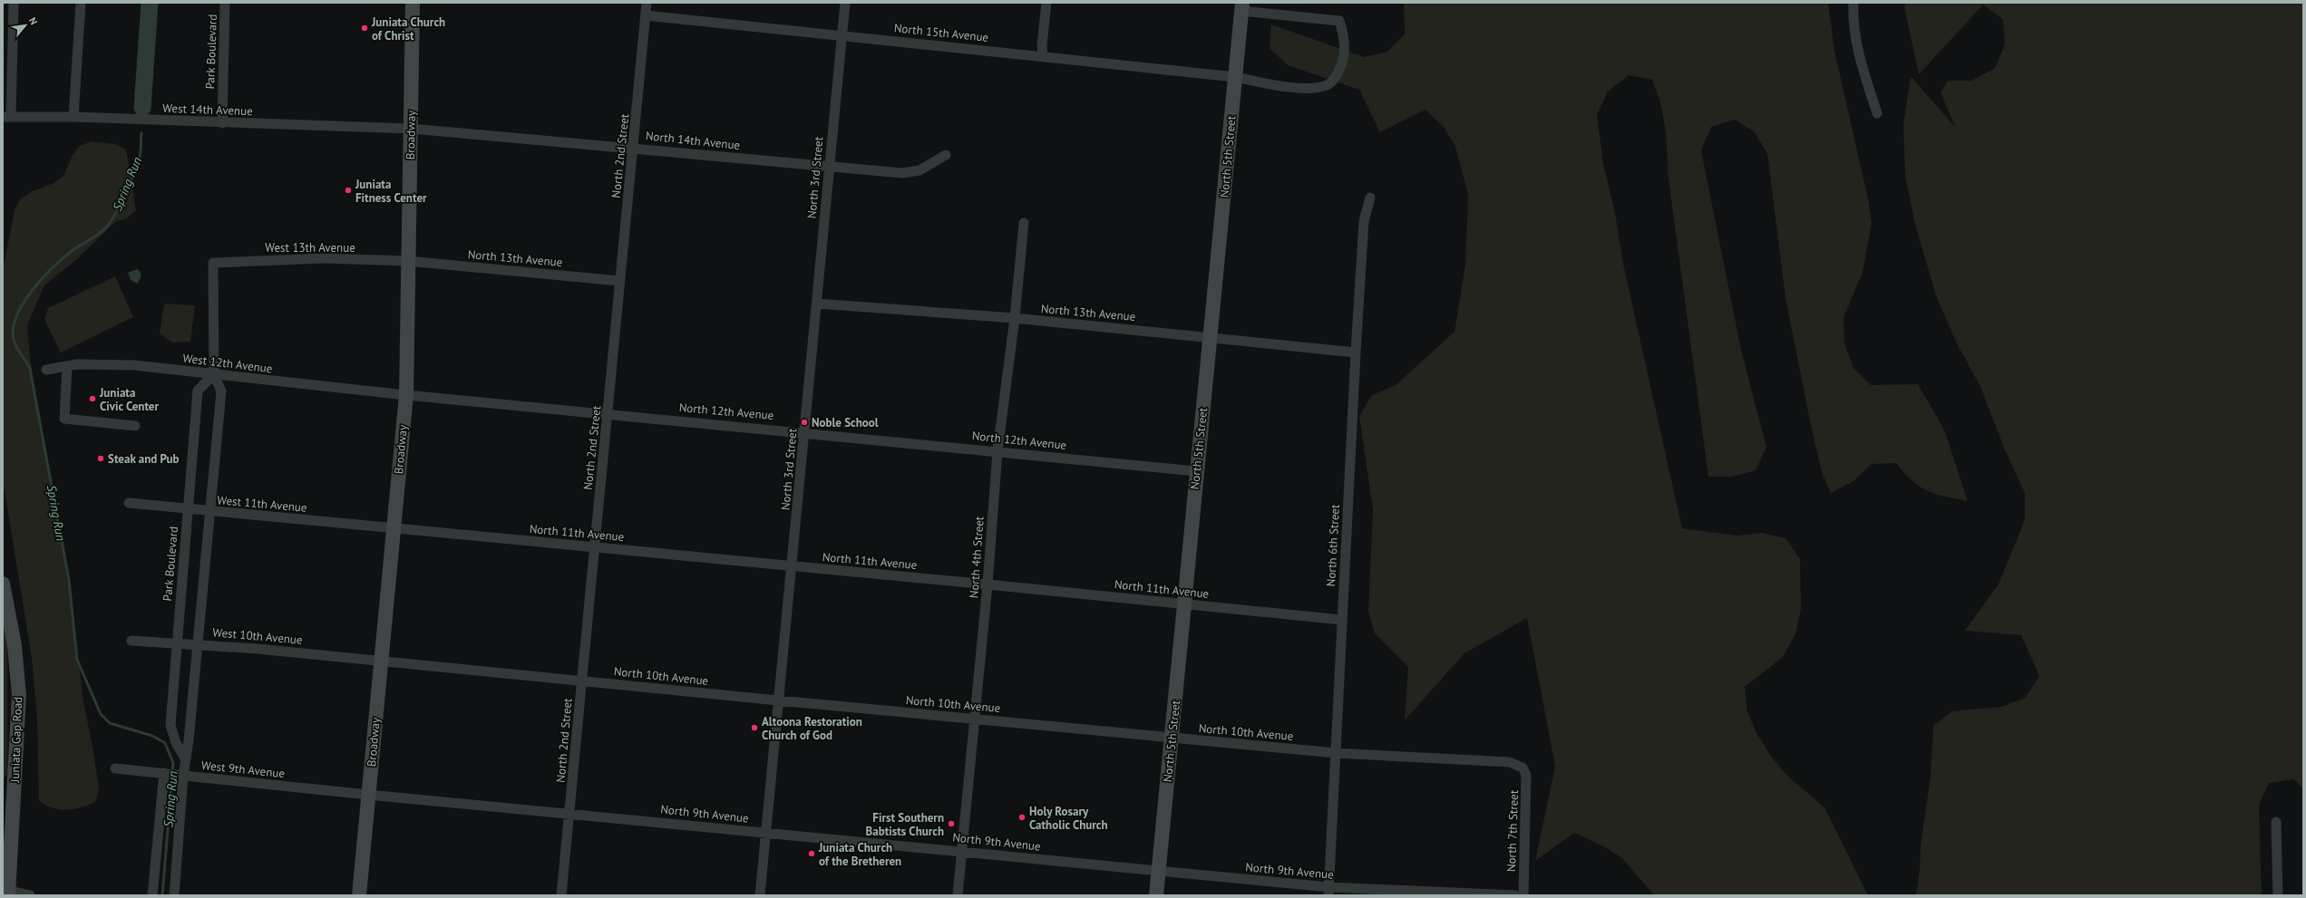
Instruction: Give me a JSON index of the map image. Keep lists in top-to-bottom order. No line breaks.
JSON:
{"streets":{"street":["North 15th Avenue","Park Boulevard","West 14th Avenue","Broadway","North 14th Avenue","North 2nd Street","North 5th Street","North 3rd Street","West 13th Avenue","North 13th Avenue","West 12th Avenue","North 12th Avenue","West 11th Avenue","North 11th Avenue","North 6th Street","North 4th Street","West 10th Avenue","North 10th Avenue","Juniata Gap Road","West 9th Avenue","North 9th Avenue","North 7th Street"]},"crossings":[["North 15th Avenue","North 2nd Street"],["North 15th Avenue","North 5th Street"],["North 15th Avenue","North 3rd Street"],["Park Boulevard","West 14th Avenue"],["Park Boulevard","West 13th Avenue"],["Park Boulevard","West 12th Avenue"],["Park Boulevard","West 11th Avenue"],["Park Boulevard","West 10th Avenue"],["West 14th Avenue","Broadway"],["West 14th Avenue","North 14th Avenue"],["Broadway","North 14th Avenue"],["Broadway","West 13th Avenue"],["Broadway","North 13th Avenue"],["Broadway","West 12th Avenue"],["Broadway","North 12th Avenue"],["Broadway","West 11th Avenue"],["Broadway","North 11th Avenue"],["Broadway","West 10th Avenue"],["Broadway","North 10th Avenue"],["Broadway","West 9th Avenue"],["Broadway","North 9th Avenue"],["North 14th Avenue","North 2nd Street"],["North 14th Avenue","North 3rd Street"],["North 2nd Street","North 13th Avenue"],["North 2nd Street","North 12th Avenue"],["North 2nd Street","North 11th Avenue"],["North 2nd Street","North 10th Avenue"],["North 2nd Street","North 9th Avenue"],["North 5th Street","North 13th Avenue"],["North 5th Street","North 12th Avenue"],["North 5th Street","North 11th Avenue"],["North 5th Street","North 10th Avenue"],["North 5th Street","North 9th Avenue"],["North 3rd Street","North 13th Avenue"],["North 3rd Street","North 12th Avenue"],["North 3rd Street","North 11th Avenue"],["North 3rd Street","North 10th Avenue"],["North 3rd Street","North 9th Avenue"],["West 13th Avenue","North 13th Avenue"],["West 13th Avenue","West 12th Avenue"],["North 13th Avenue","North 6th Street"],["North 13th Avenue","North 4th Street"],["West 12th Avenue","North 12th Avenue"],["North 12th Avenue","North 4th Street"],["West 11th Avenue","North 11th Avenue"],["North 11th Avenue","North 6th Street"],["North 11th Avenue","North 4th Street"],["North 6th Street","North 10th Avenue"],["North 6th Street","North 9th Avenue"],["North 4th Street","North 10th Avenue"],["North 4th Street","North 9th Avenue"],["West 10th Avenue","North 10th Avenue"],["North 10th Avenue","North 7th Street"],["West 9th Avenue","North 9th Avenue"]],"water":["Spring Run"],"places":["Juniata Church of Christ","Juniata Fitness Center","Juniata Civic Center","Noble School","Steak and Pub","Altoona Restoration Church of God","Holy Rosary Catholic Church","First Southern Babtists Church","Juniata Church of the Bretheren"],"north":"top right"}
